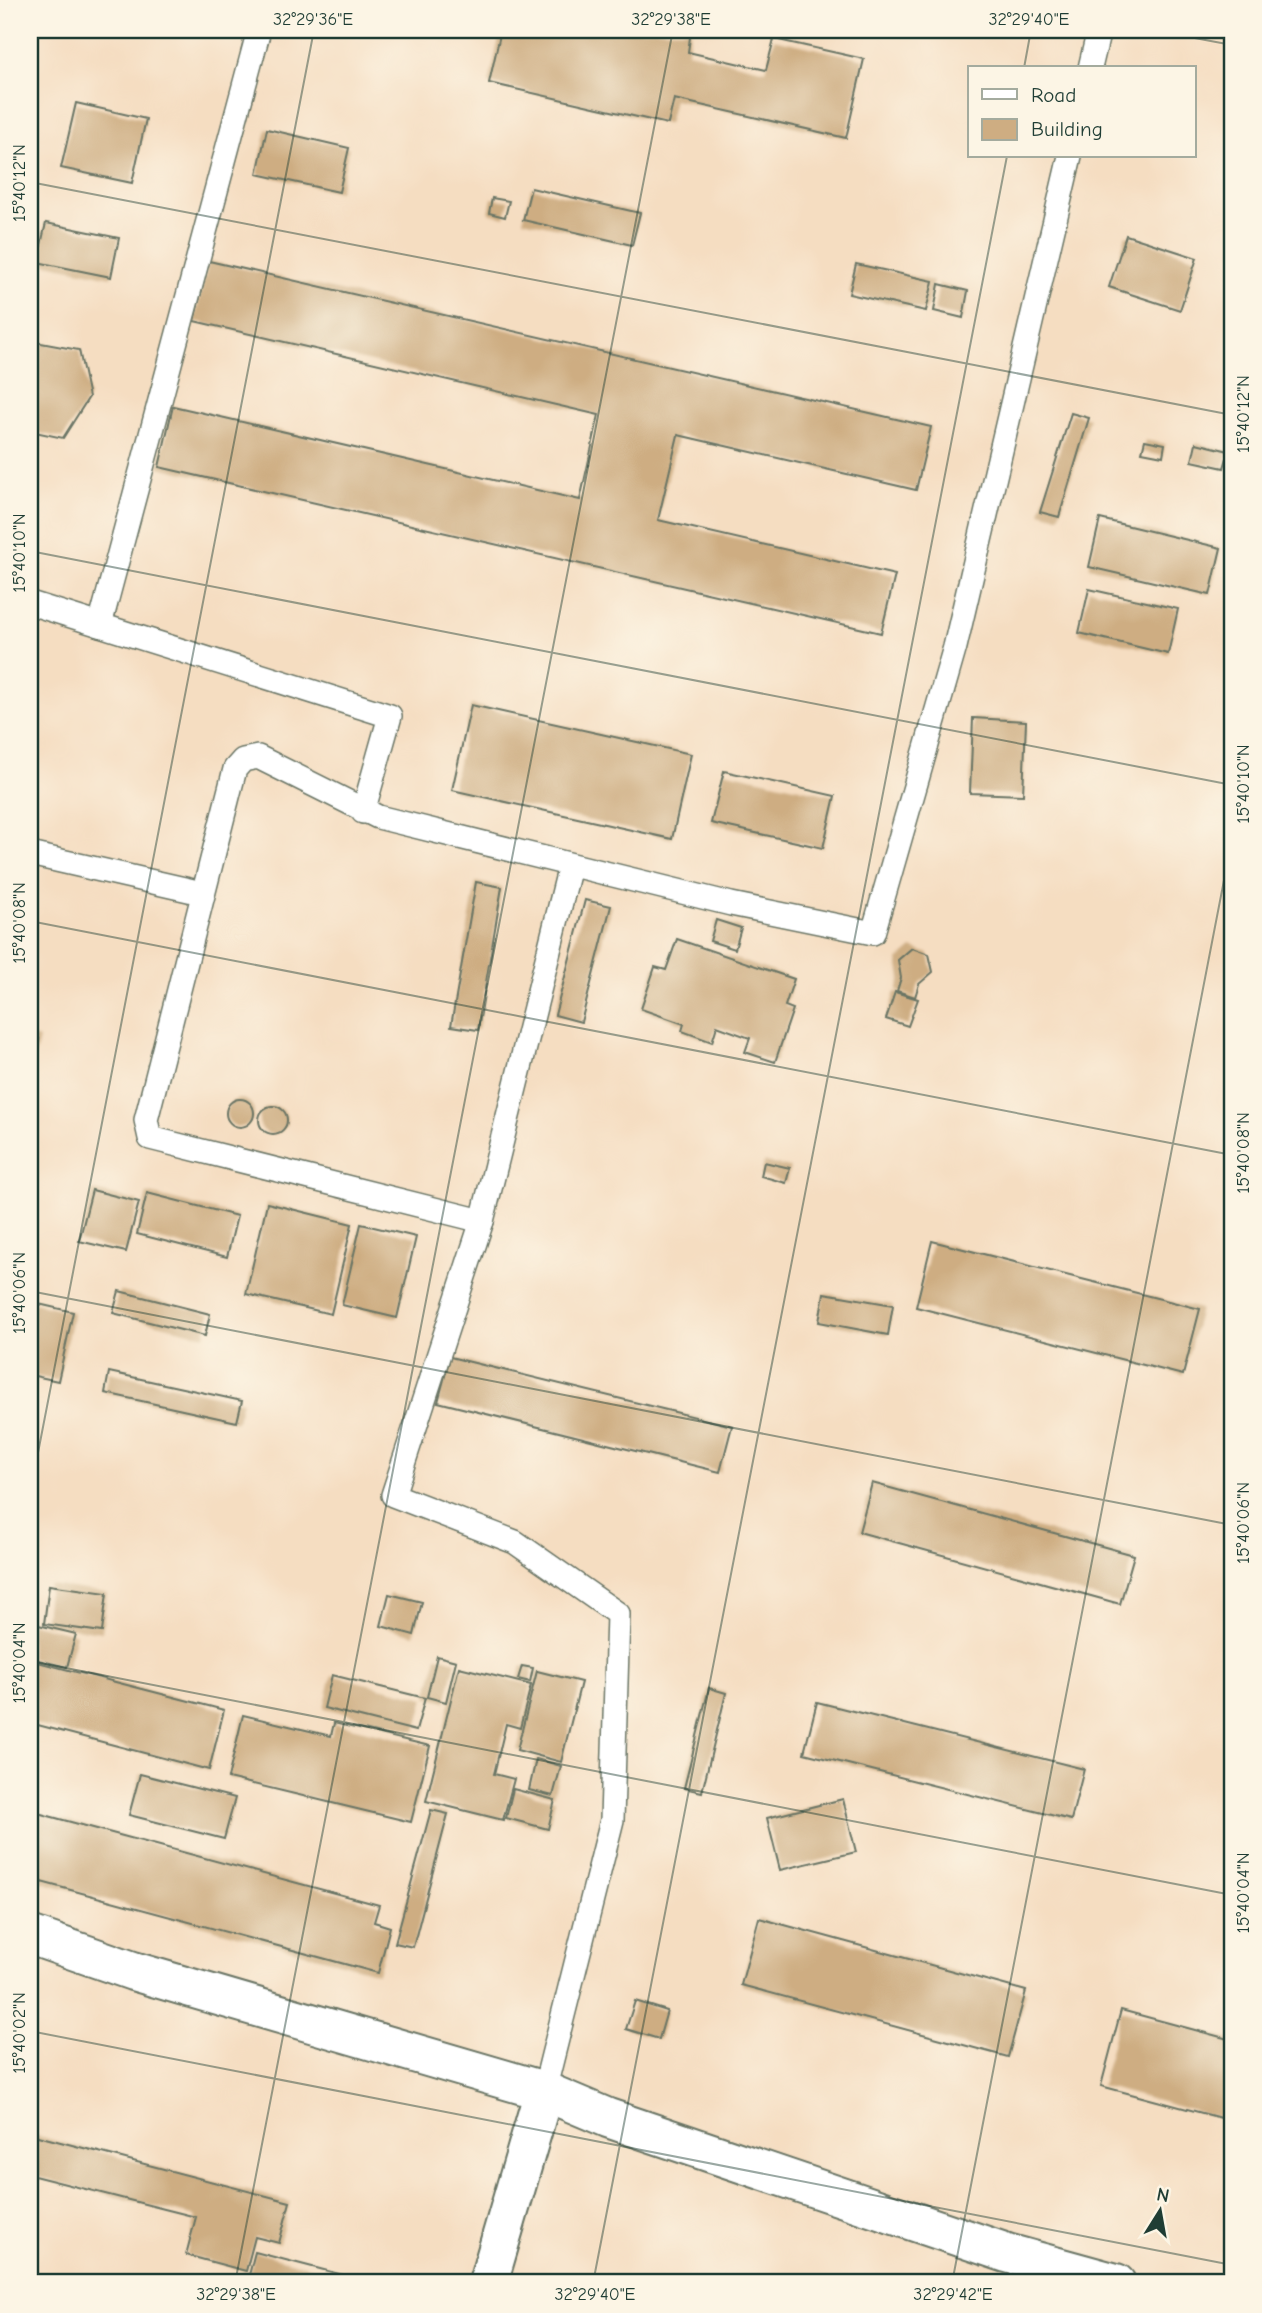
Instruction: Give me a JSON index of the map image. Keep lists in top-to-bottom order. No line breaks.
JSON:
{"legend":["Road","Building"],"north":"top","coordinates":["32°29'36\"E","32°29'38\"E","32°29'40\"E","15°40'12\"N","15°40'10\"N","15°40'08\"N","15°40'06\"N","15°40'04\"N","15°40'02\"N","32°29'42\"E"]}
